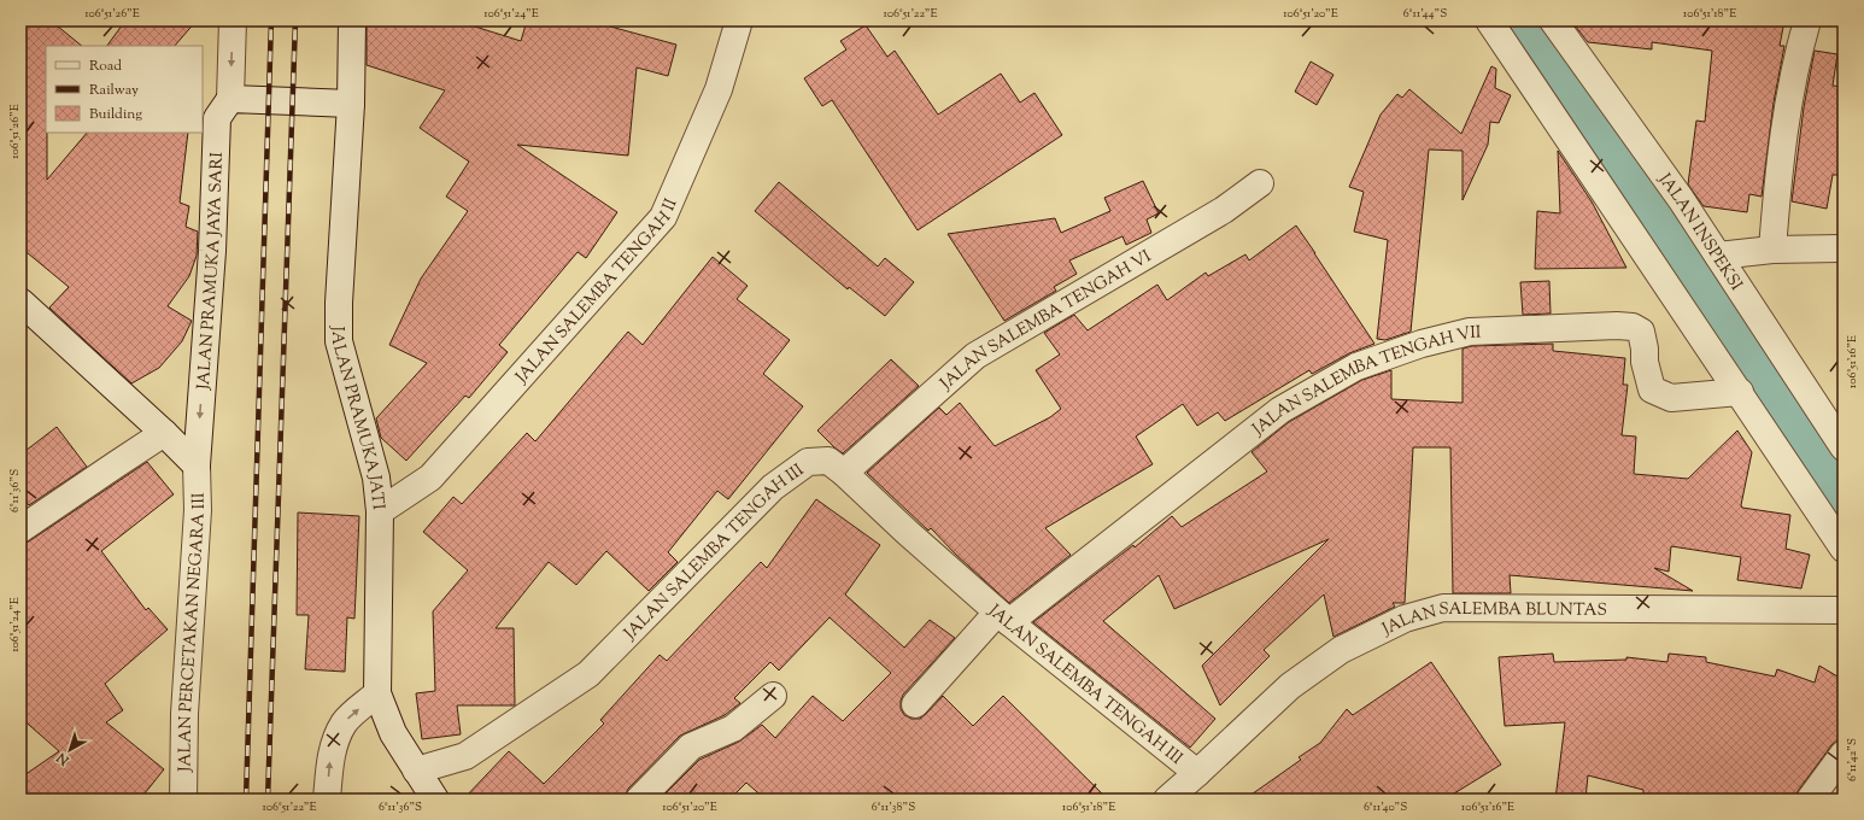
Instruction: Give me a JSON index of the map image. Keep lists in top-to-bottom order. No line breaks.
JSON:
{"streets":{"street":["JALAN INSPEKSI","JALAN PRAMUKA JAYA SARI","JALAN SALEMBA TENGAH II","JALAN SALEMBA TENGAH VI","JALAN SALEMBA TENGAH VII","JALAN PRAMUKA JATI","JALAN SALEMBA TENGAH III","JALAN SALEMBA BLUNTAS","JALAN PERCETAKAN NEGARA III"]},"crossings":[["JALAN PRAMUKA JAYA SARI","JALAN PERCETAKAN NEGARA III"],["JALAN SALEMBA TENGAH II","JALAN PRAMUKA JATI"],["JALAN SALEMBA TENGAH VI","JALAN SALEMBA TENGAH III"],["JALAN SALEMBA TENGAH VII","JALAN SALEMBA TENGAH III"],["JALAN PRAMUKA JATI","JALAN SALEMBA TENGAH III"],["JALAN SALEMBA TENGAH III","JALAN SALEMBA BLUNTAS"]],"one_way":["JALAN PRAMUKA JAYA SARI"],"legend":["Road","Railway","Building"],"north":"bottom left","coordinates":["106°51'26\"E","106°51'24\"E","106°51'22\"E","106°51'20\"E","6°11'44\"S","106°51'18\"E","106°51'16\"E","6°11'36\"S","6°11'42\"S","6°11'38\"S","6°11'40\"S"]}
